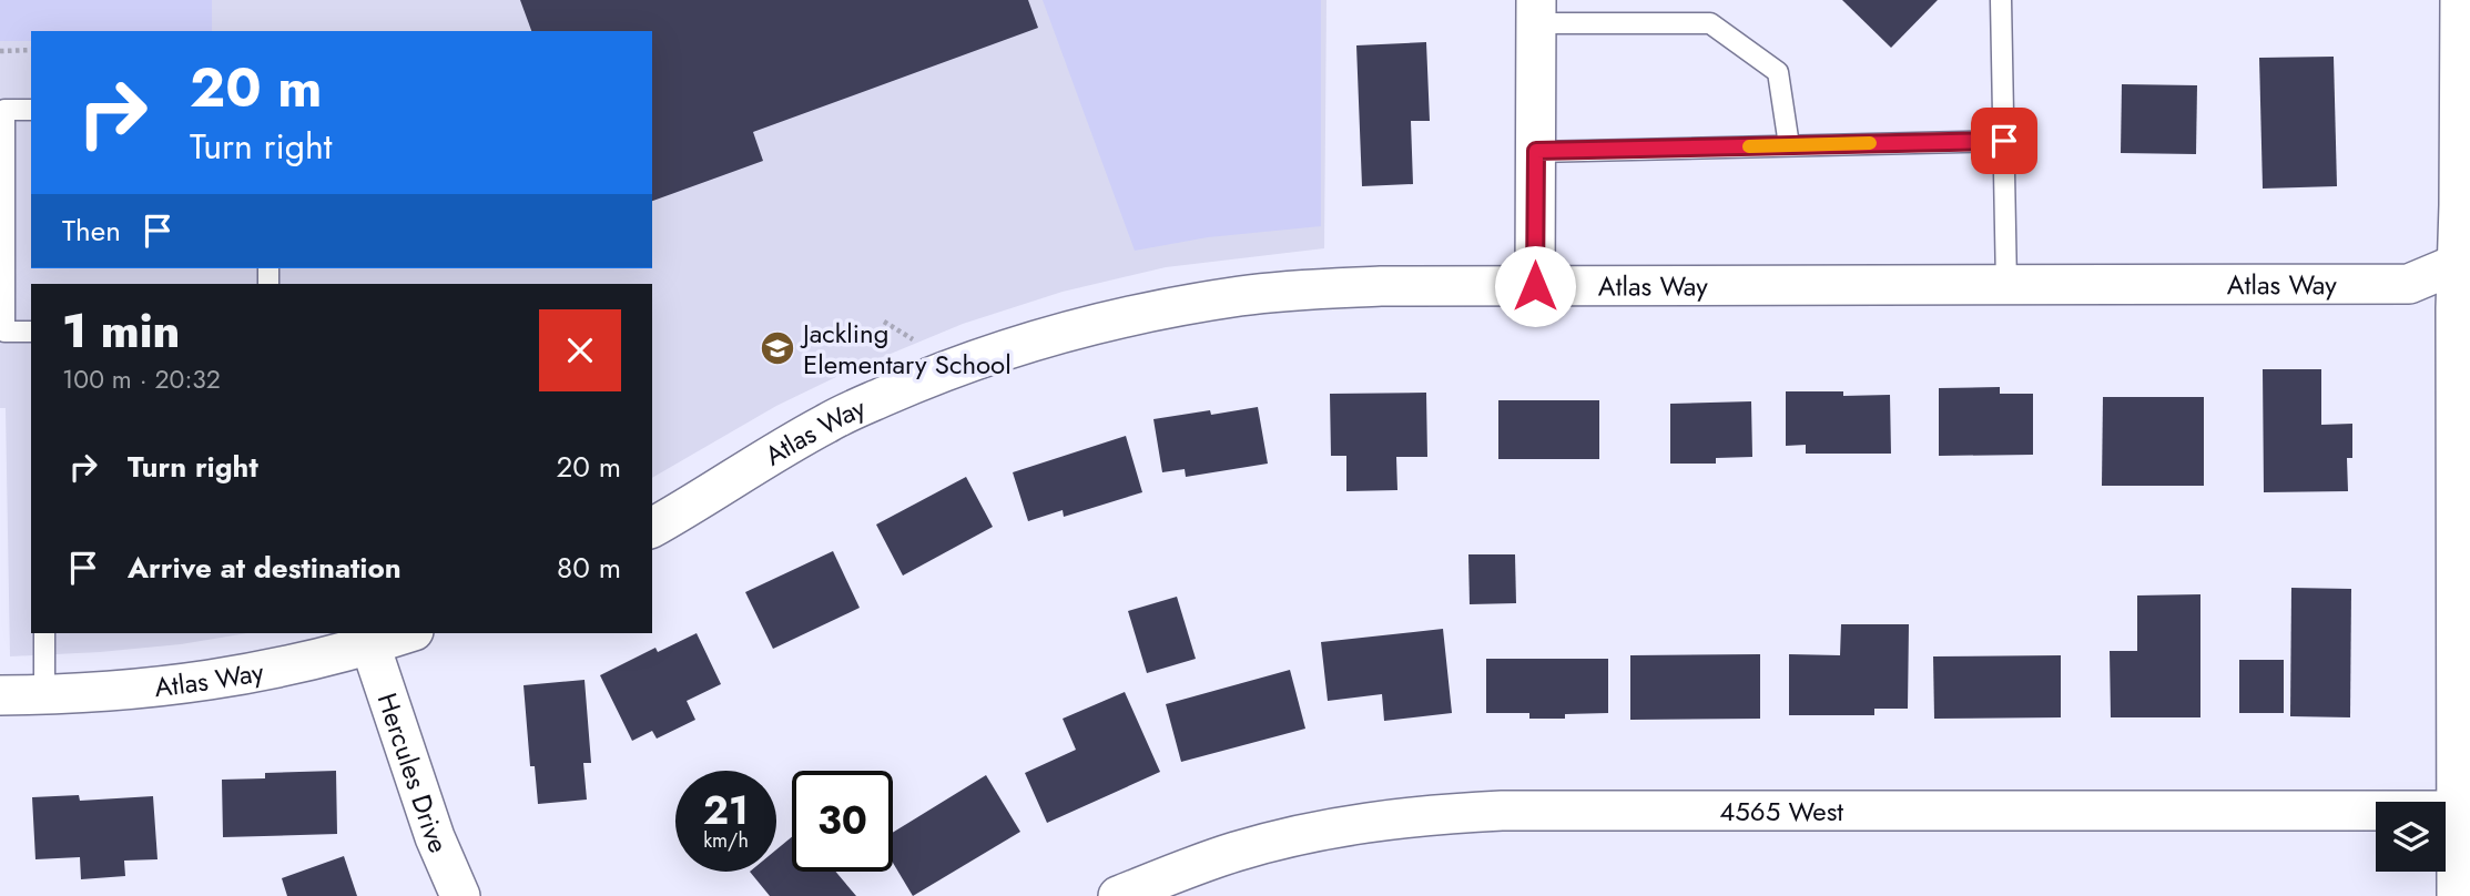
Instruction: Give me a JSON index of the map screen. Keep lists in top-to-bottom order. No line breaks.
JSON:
{"streets":{"street":["Atlas Way","Hercules Drive","4565 West"]},"crossings":[["Atlas Way","Hercules Drive"]],"places":{"school or university":["Jackling Elementary School"]},"page":{"turn":["20 m","Turn right"],"then":"Then","heading":["1 min","100 m · 20:32"],"list":[{"name":"Turn right","value":"20 m"},{"name":"Arrive at destination","value":"80 m"}],"speed":"21 km/h","limit":"30"}}
